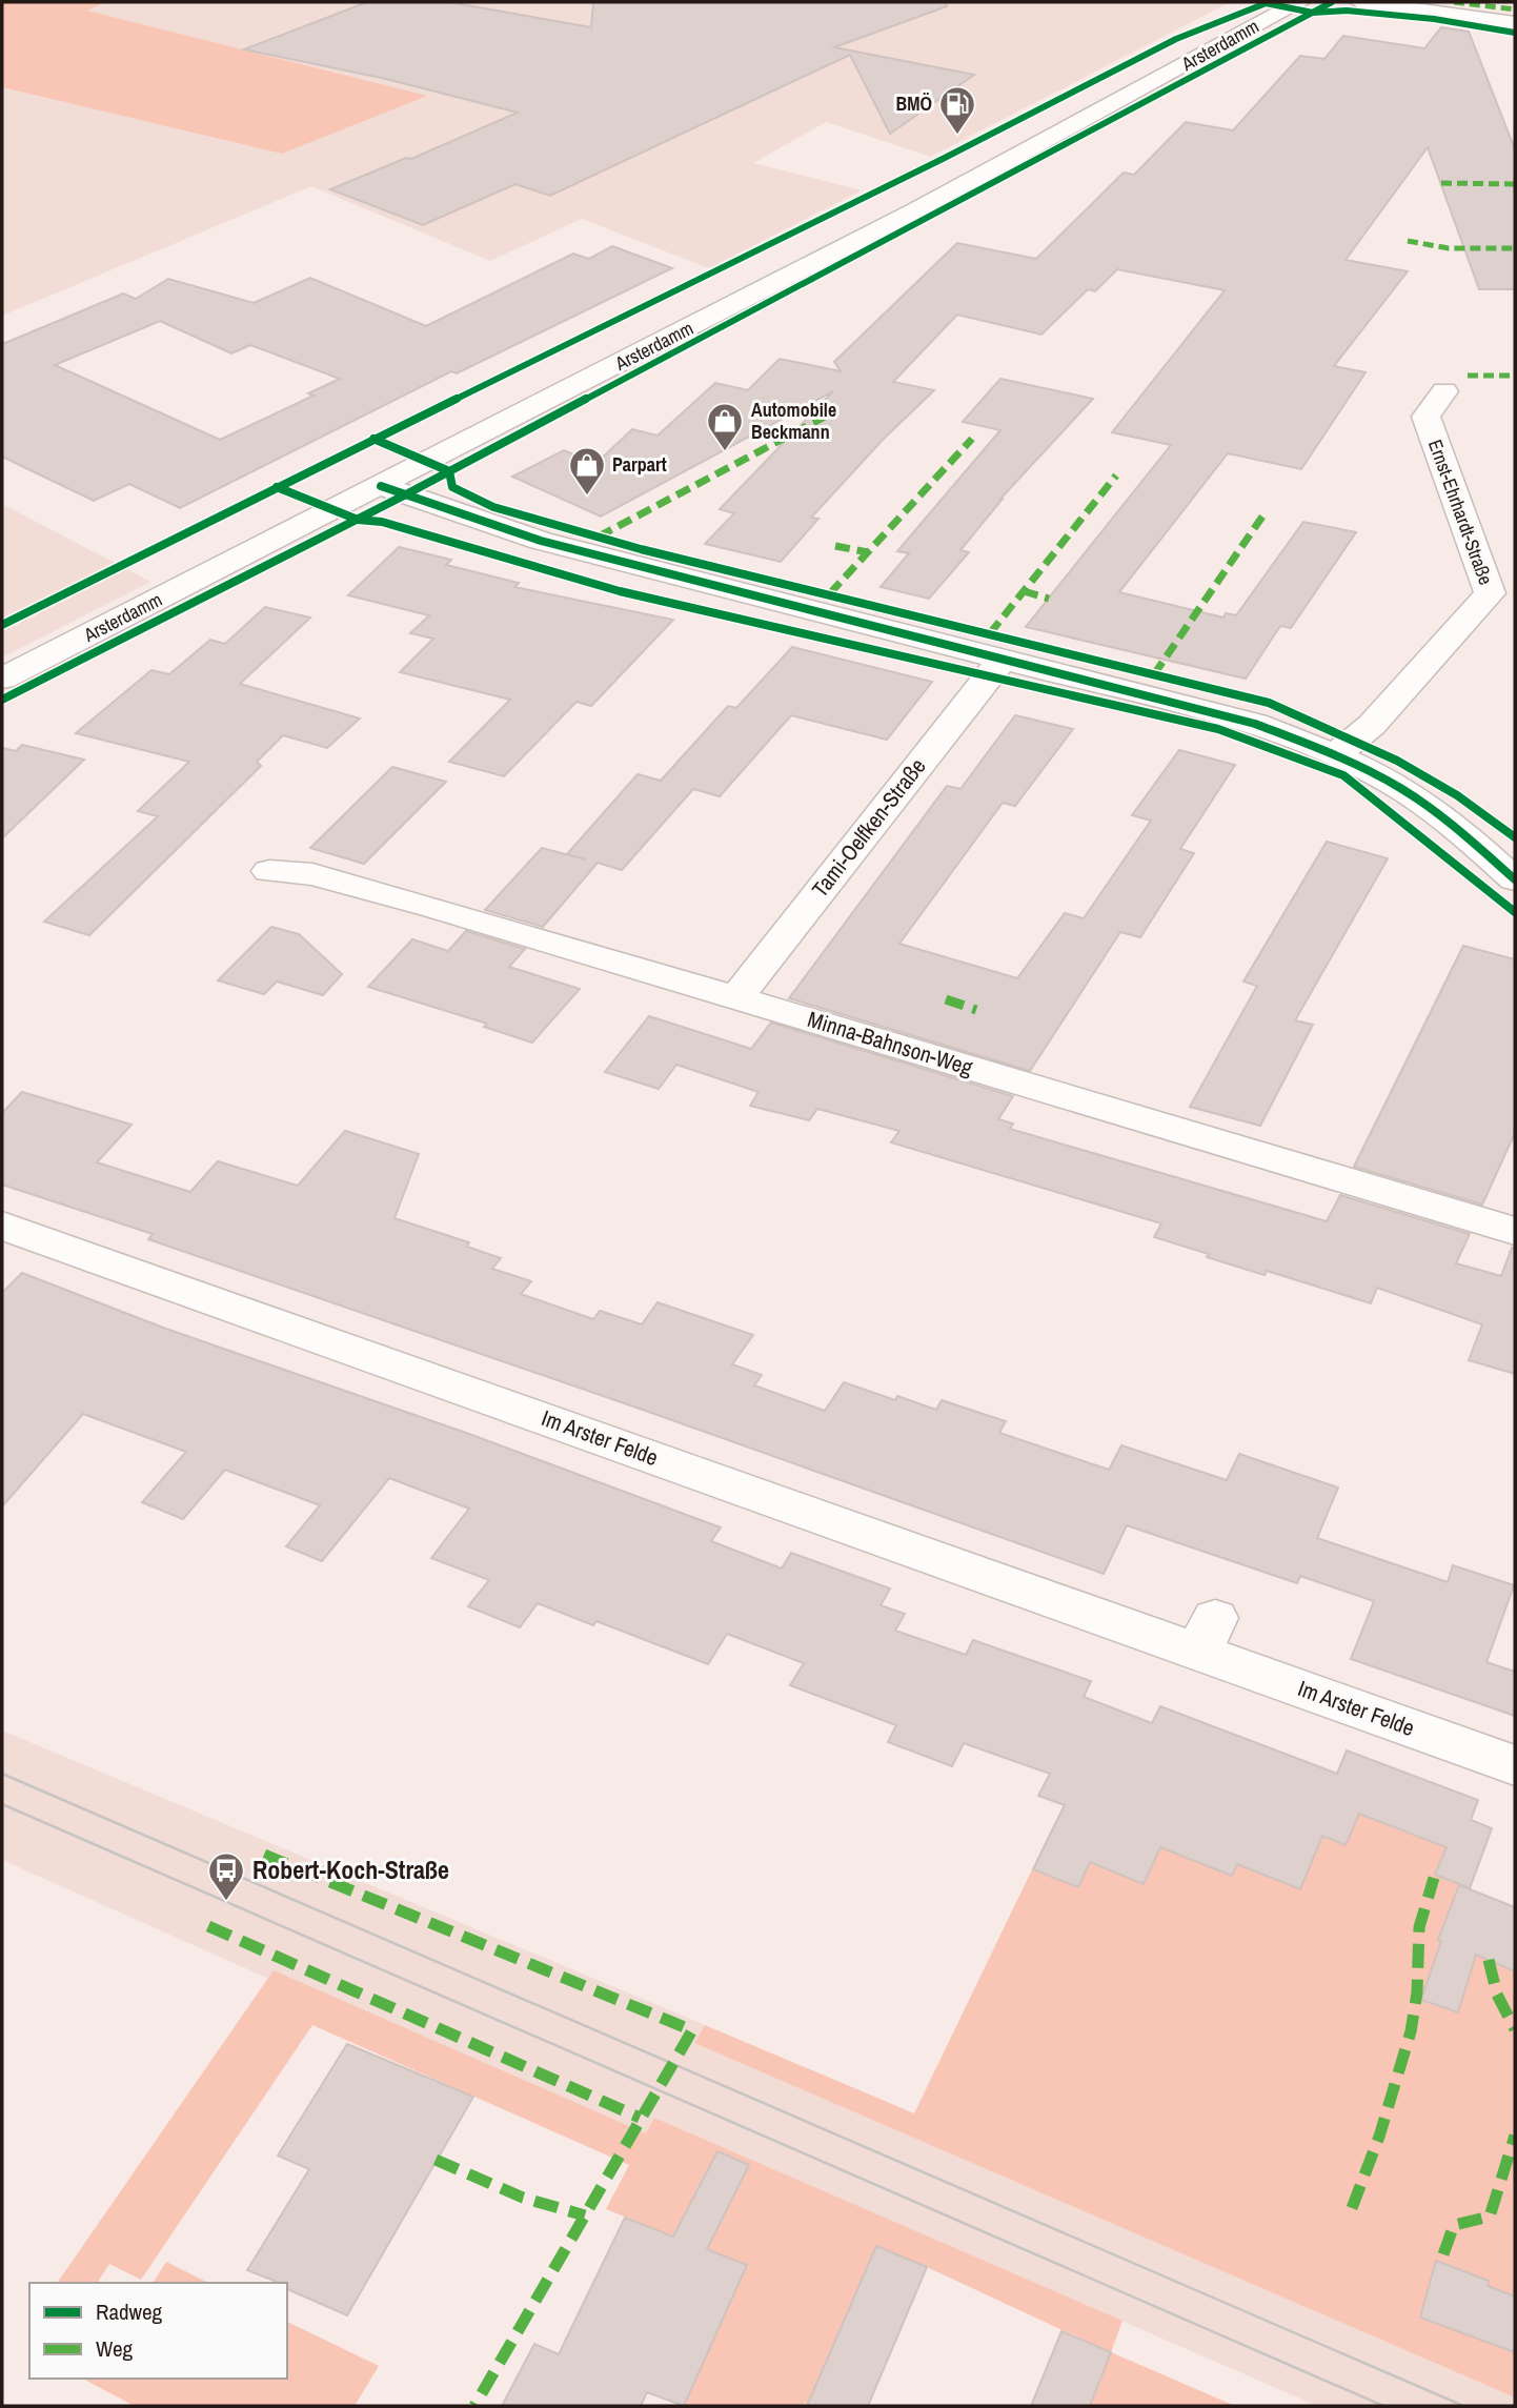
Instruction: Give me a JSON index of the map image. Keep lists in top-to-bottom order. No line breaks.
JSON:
{"streets":{"street":["Arsterdamm","Ernst-Ehrhardt-Straße","Tami-Oelfken-Straße","Minna-Bahnson-Weg","Im Arster Felde"]},"crossings":[["Tami-Oelfken-Straße","Minna-Bahnson-Weg"]],"places":{"fuel station":["BMÖ"],"shop":["Automobile Beckmann","Parpart"],"bus stop":["Robert-Koch-Straße"]},"legend":["Radweg","Weg"]}
